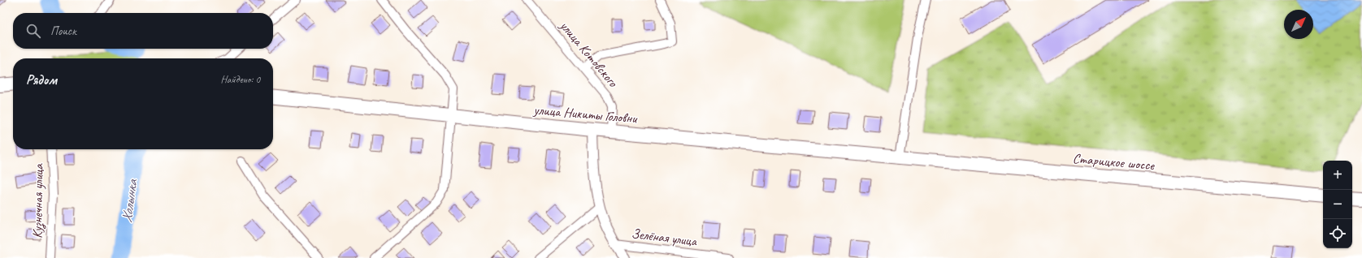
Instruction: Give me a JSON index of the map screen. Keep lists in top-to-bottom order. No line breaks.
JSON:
{"streets":{"main road":["улица Никиты Головни","Старицкое шоссе"],"street":["улица Котовского","Кузнечная улица","Зелёная улица"]},"crossings":[["улица Котовского","улица Никиты Головни"],["улица Никиты Головни","Старицкое шоссе"]],"water":["Холынка"],"north":"top right","page":{"search":"Поиск","heading":["Рядом","Найдено: 0"],"map_buttons":["+","−"]}}
